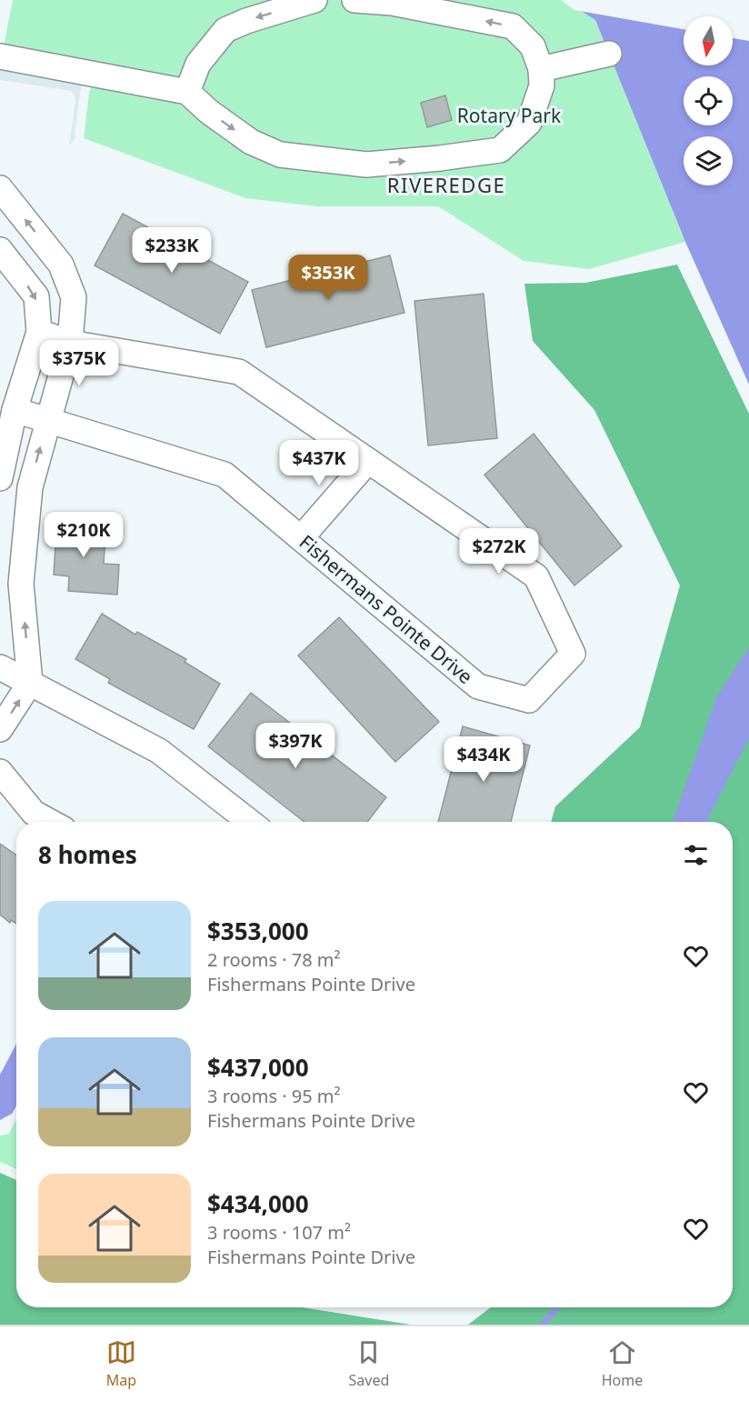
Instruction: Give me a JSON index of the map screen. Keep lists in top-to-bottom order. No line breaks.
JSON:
{"streets":{"street":["Fishermans Pointe Drive"]},"districts":["RIVEREDGE"],"parks":["Rotary Park"],"north":"bottom","page":{"price":["$233K","$353K","$375K","$437K","$210K","$272K","$397K","$434K"],"heading":"8 homes","list":[{"name":"$353,000","note":"2 rooms · 78 m² · Fishermans Pointe Drive"},{"name":"$437,000","note":"3 rooms · 95 m² · Fishermans Pointe Drive"},{"name":"$434,000","note":"3 rooms · 107 m² · Fishermans Pointe Drive"}],"tabs":["Map","Saved","Home"]}}
